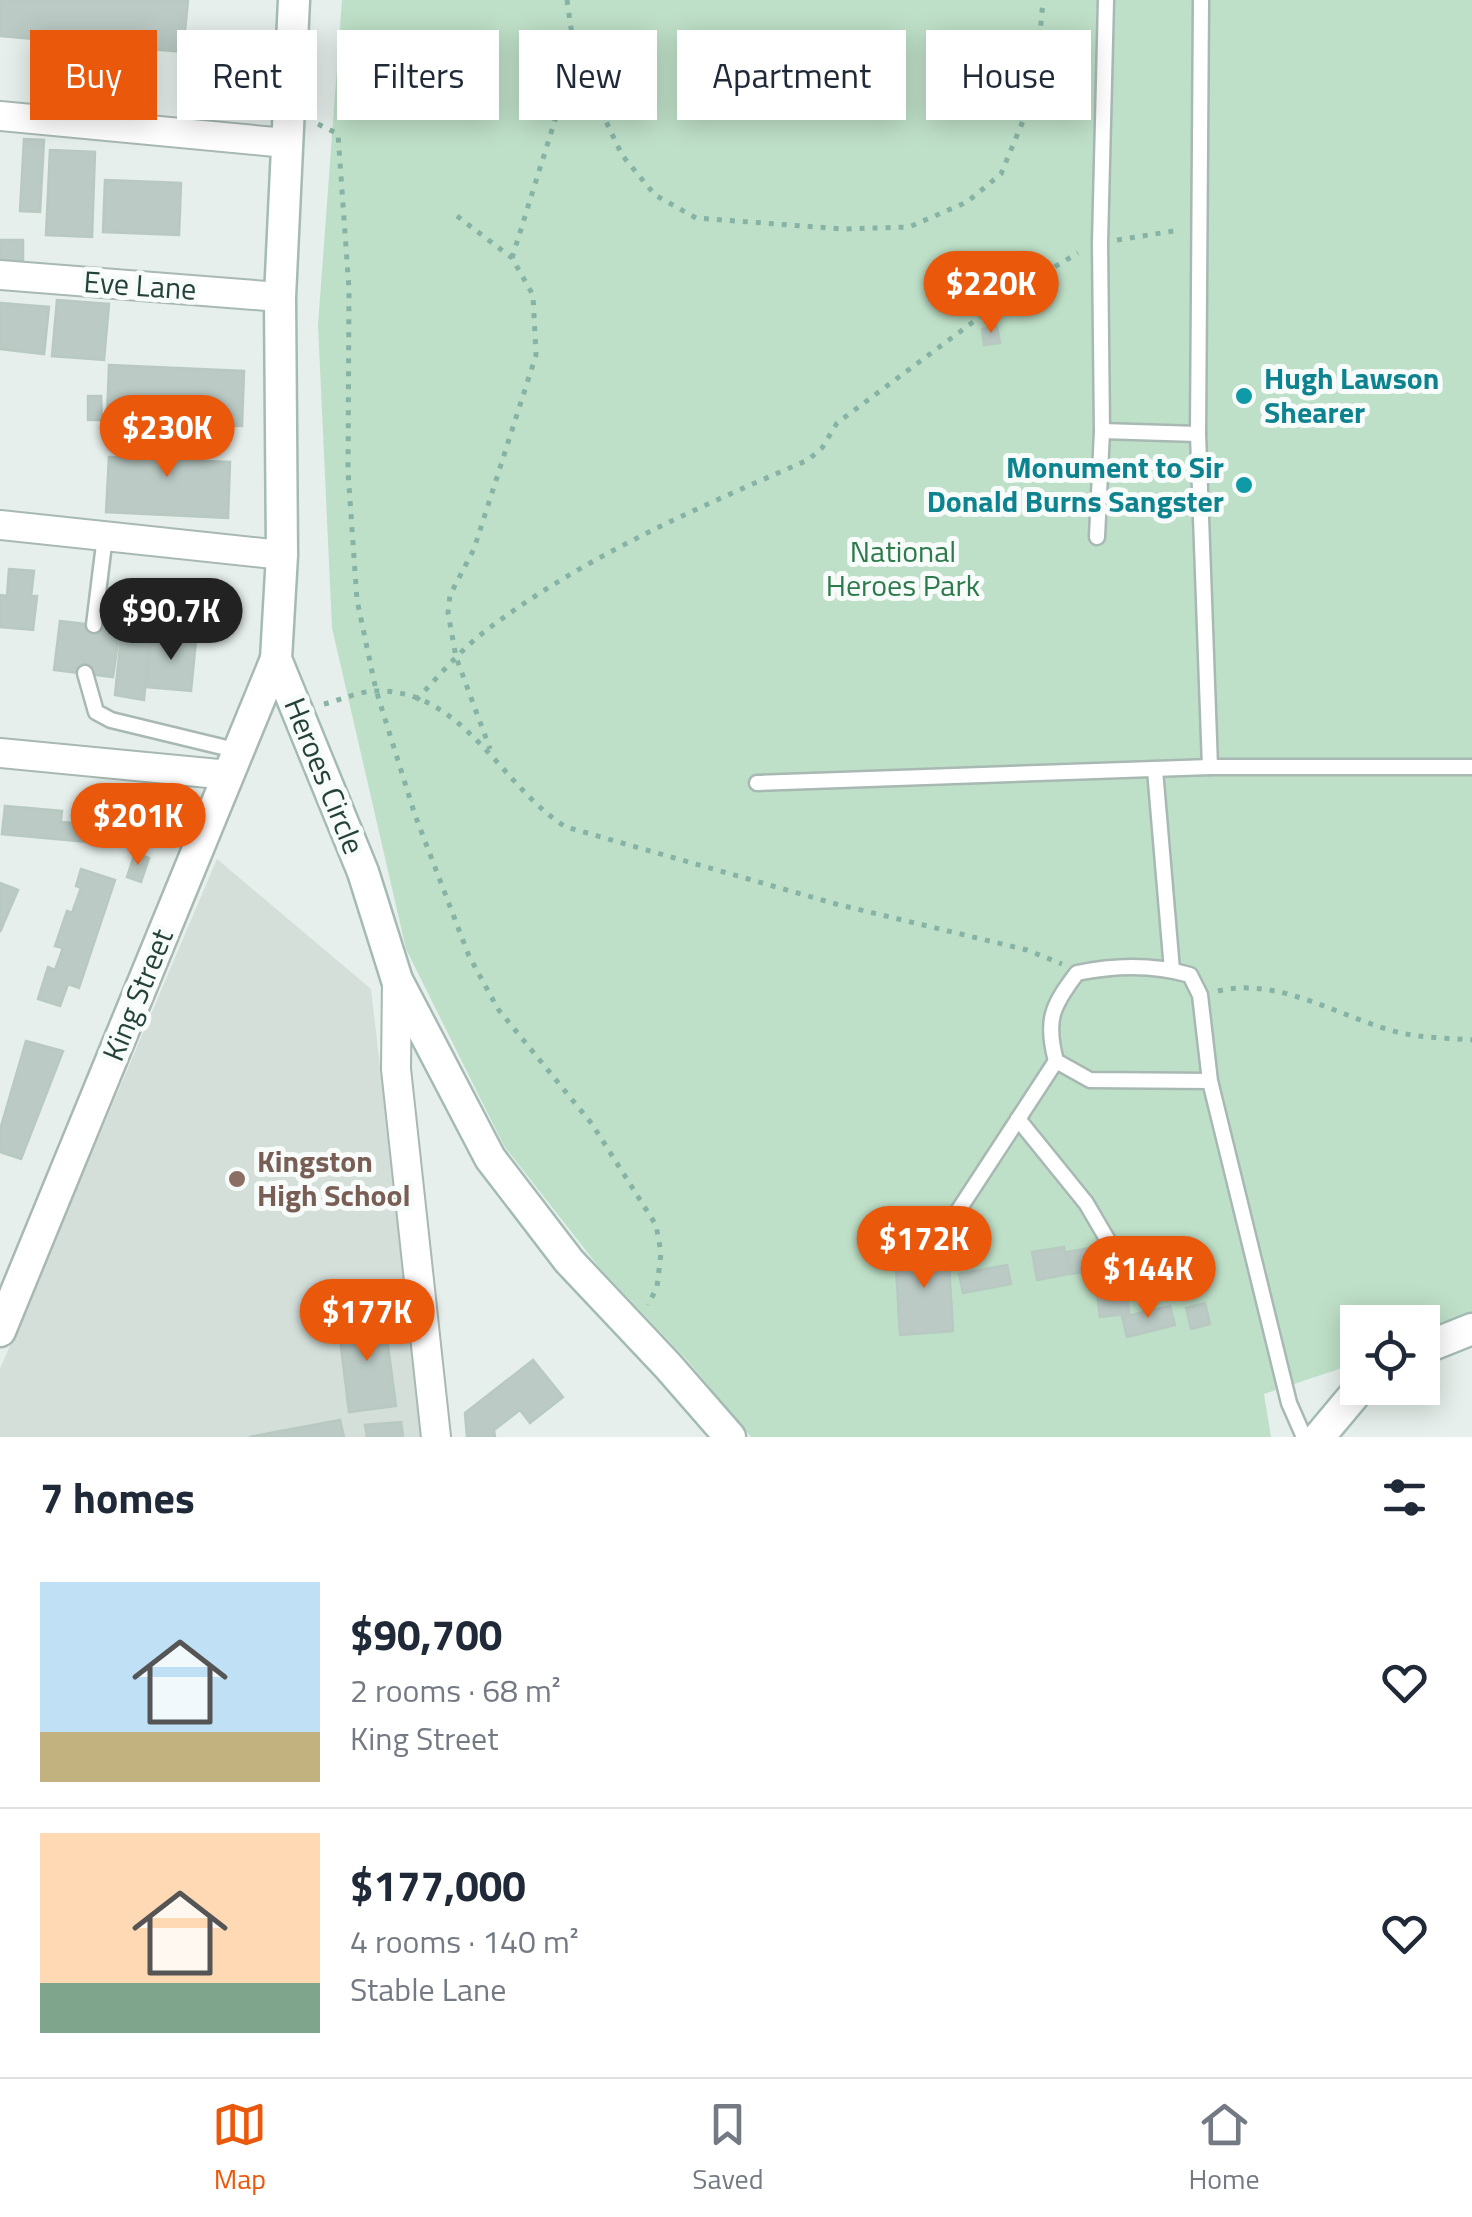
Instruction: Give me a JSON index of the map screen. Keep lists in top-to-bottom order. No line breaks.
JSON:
{"streets":{"main road":["Heroes Circle","King Street"],"street":["Eve Lane"]},"crossings":[["Eve Lane","Heroes Circle"],["Heroes Circle","King Street"]],"parks":["National Heroes Park"],"places":["Hugh Lawson Shearer","Monument to Sir Donald Burns Sangster","Kingston High School"],"page":{"chip":["Buy","Rent","Filters","New","Apartment","House"],"price":["$220K","$230K","$90.7K","$201K","$172K","$144K","$177K"],"heading":"7 homes","list":[{"name":"$90,700","note":"2 rooms · 68 m² · King Street"},{"name":"$177,000","note":"4 rooms · 140 m² · Stable Lane"}],"tabs":["Map","Saved","Home"]}}
